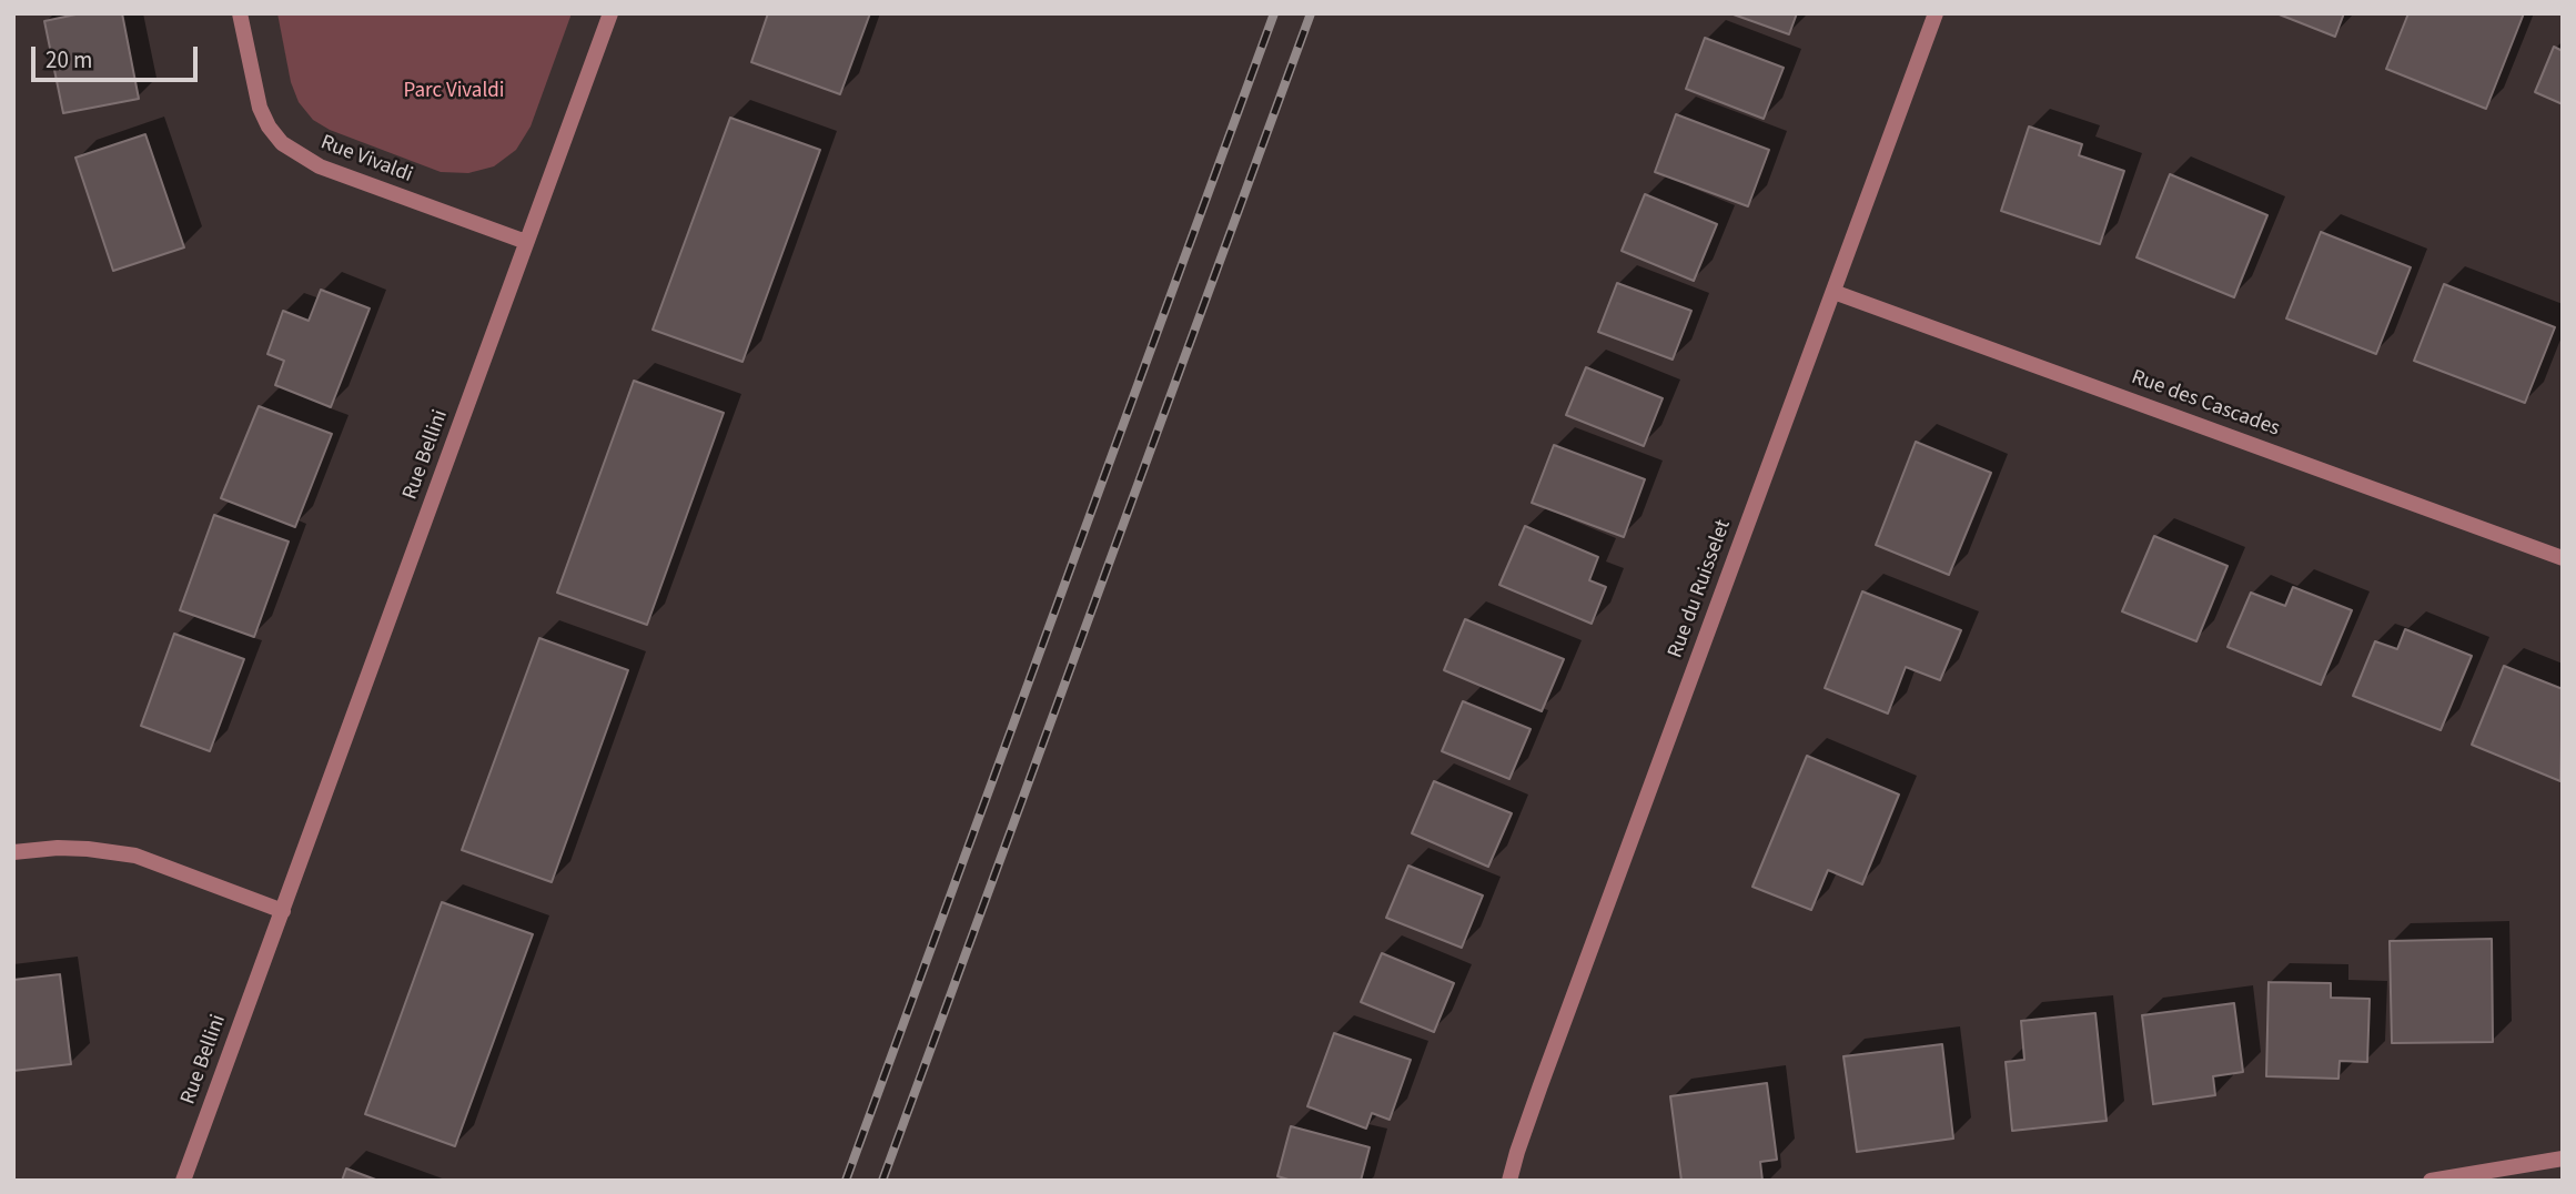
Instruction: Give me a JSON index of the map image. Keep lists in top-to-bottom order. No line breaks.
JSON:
{"streets":{"street":["Rue Vivaldi","Rue des Cascades","Rue Bellini","Rue du Ruisselet"]},"crossings":[["Rue Vivaldi","Rue Bellini"],["Rue des Cascades","Rue du Ruisselet"]],"parks":["Parc Vivaldi"],"scale_bar":"20 m"}
